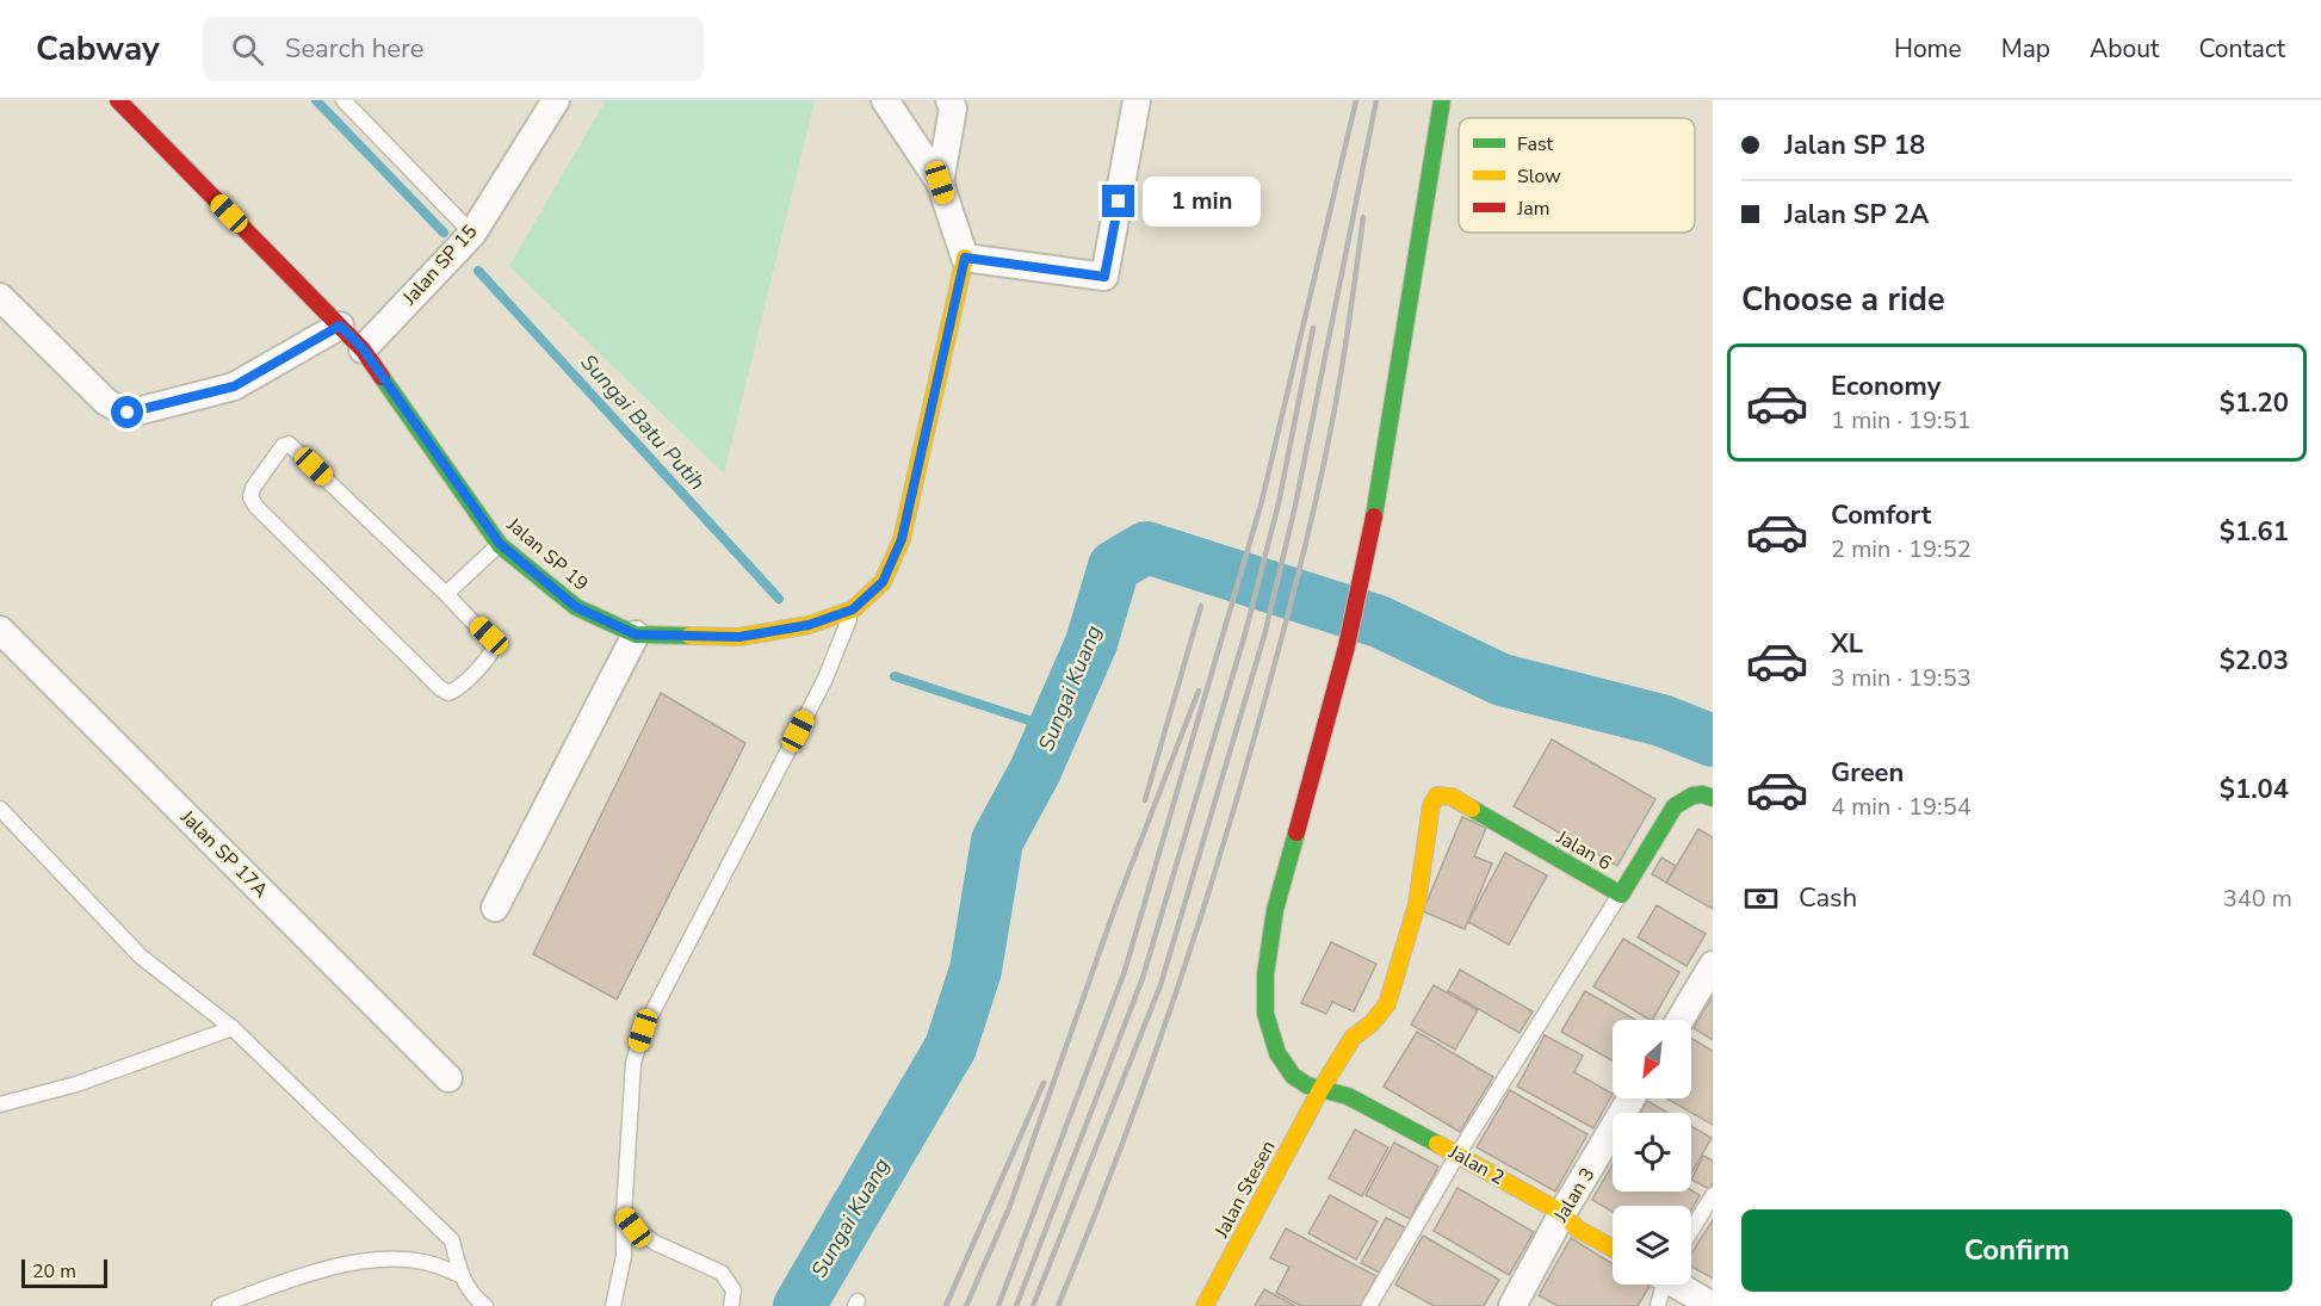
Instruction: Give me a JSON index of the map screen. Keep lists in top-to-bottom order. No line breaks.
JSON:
{"streets":{"street":["Jalan SP 15","Jalan SP 19","Jalan 6","Jalan SP 17A","Jalan 2","Jalan Stesen","Jalan 3"]},"crossings":[["Jalan SP 15","Jalan SP 19"],["Jalan 6","Jalan Stesen"],["Jalan 2","Jalan Stesen"],["Jalan 2","Jalan 3"]],"water":["Sungai Batu Putih","Sungai Kuang"],"legend":["Fast","Slow","Jam"],"scale_bar":"20 m","north":"bottom left","page":{"header":"Cabway","search":"Search here","nav":["Home","Map","About","Contact"],"banner":["Jalan SP 18","Jalan SP 2A"],"bubble":"1 min","heading":"Choose a ride","list":[{"name":"Economy","note":"1 min · 19:51","value":"$1.20"},{"name":"Comfort","note":"2 min · 19:52","value":"$1.61"},{"name":"XL","note":"3 min · 19:53","value":"$2.03"},{"name":"Green","note":"4 min · 19:54","value":"$1.04"}],"pay":["Cash","340 m"],"buttons":"Confirm","scale":"20 m"}}
